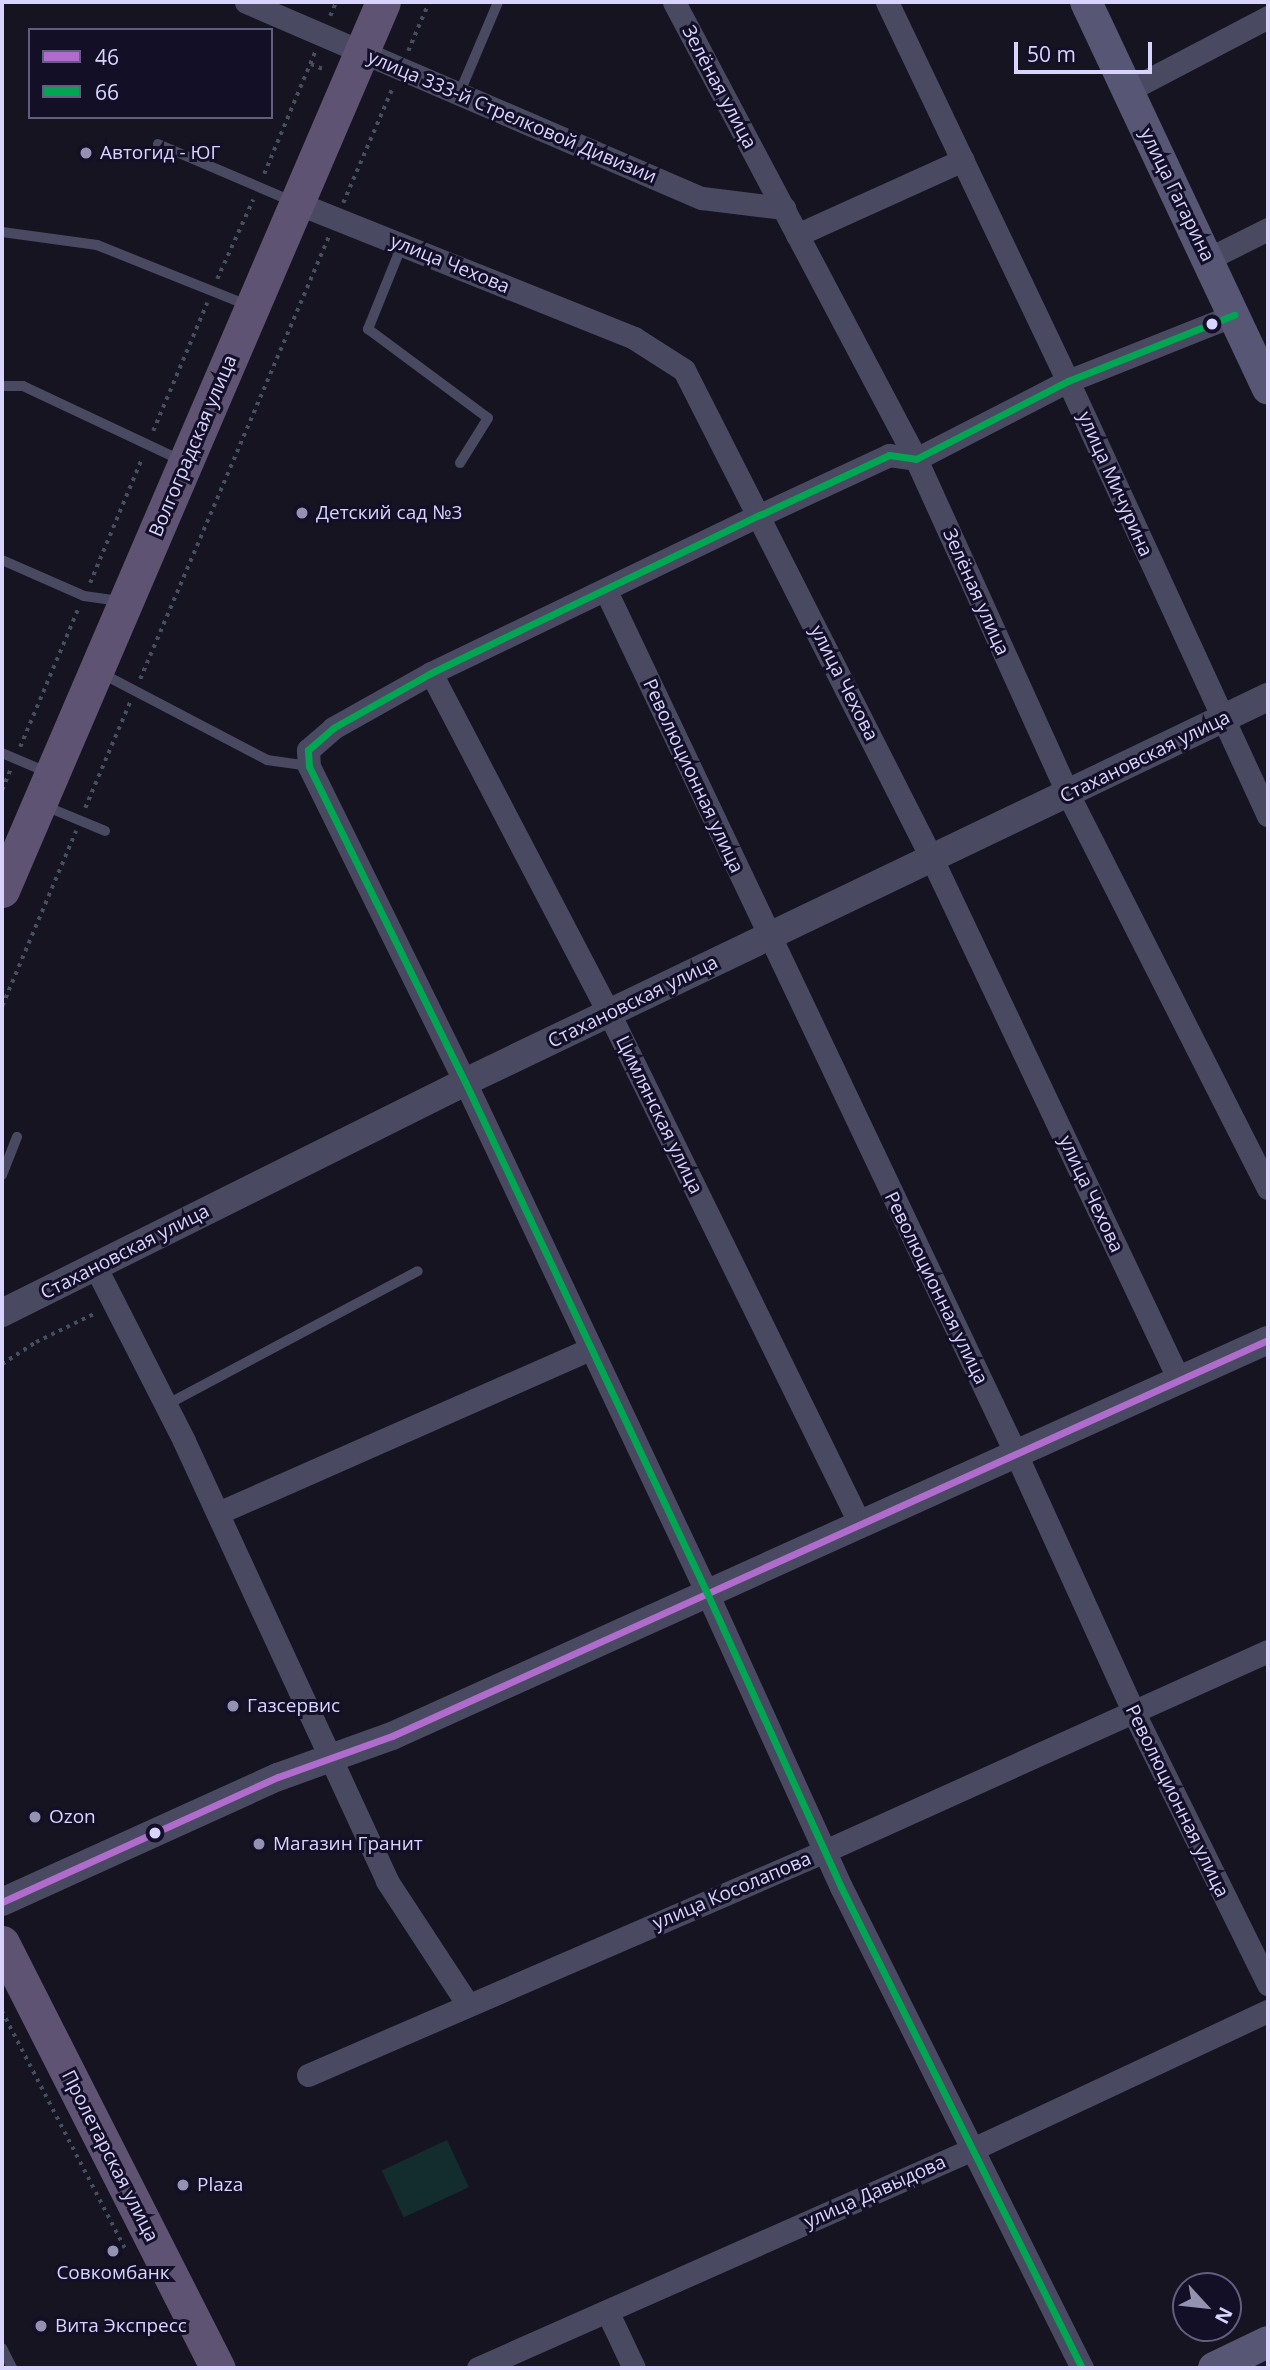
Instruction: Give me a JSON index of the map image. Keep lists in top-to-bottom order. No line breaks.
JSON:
{"streets":{"main road":["улица Гагарина","Волгоградская улица","Пролетарская улица"],"street":["Зелёная улица","улица 333-й Стрелковой Дивизии","улица Чехова","улица Мичурина","Стахановская улица","Революционная улица","Цимлянская улица","улица Косолапова","улица Давыдова"]},"crossings":[["Зелёная улица","улица 333-й Стрелковой Дивизии"],["Зелёная улица","Стахановская улица"],["улица 333-й Стрелковой Дивизии","Волгоградская улица"],["улица Чехова","Волгоградская улица"],["улица Чехова","Стахановская улица"],["улица Мичурина","Стахановская улица"],["Стахановская улица","Революционная улица"],["Стахановская улица","Цимлянская улица"],["Революционная улица","улица Косолапова"]],"places":["Автогид - ЮГ","Детский сад №3","Газсервис","Ozon","Магазин Гранит","Plaza","Совкомбанк","Вита Экспресс"],"lines":["transit line 66","transit line 46"],"legend":["46","66"],"scale_bar":"50 m","north":"bottom right"}
